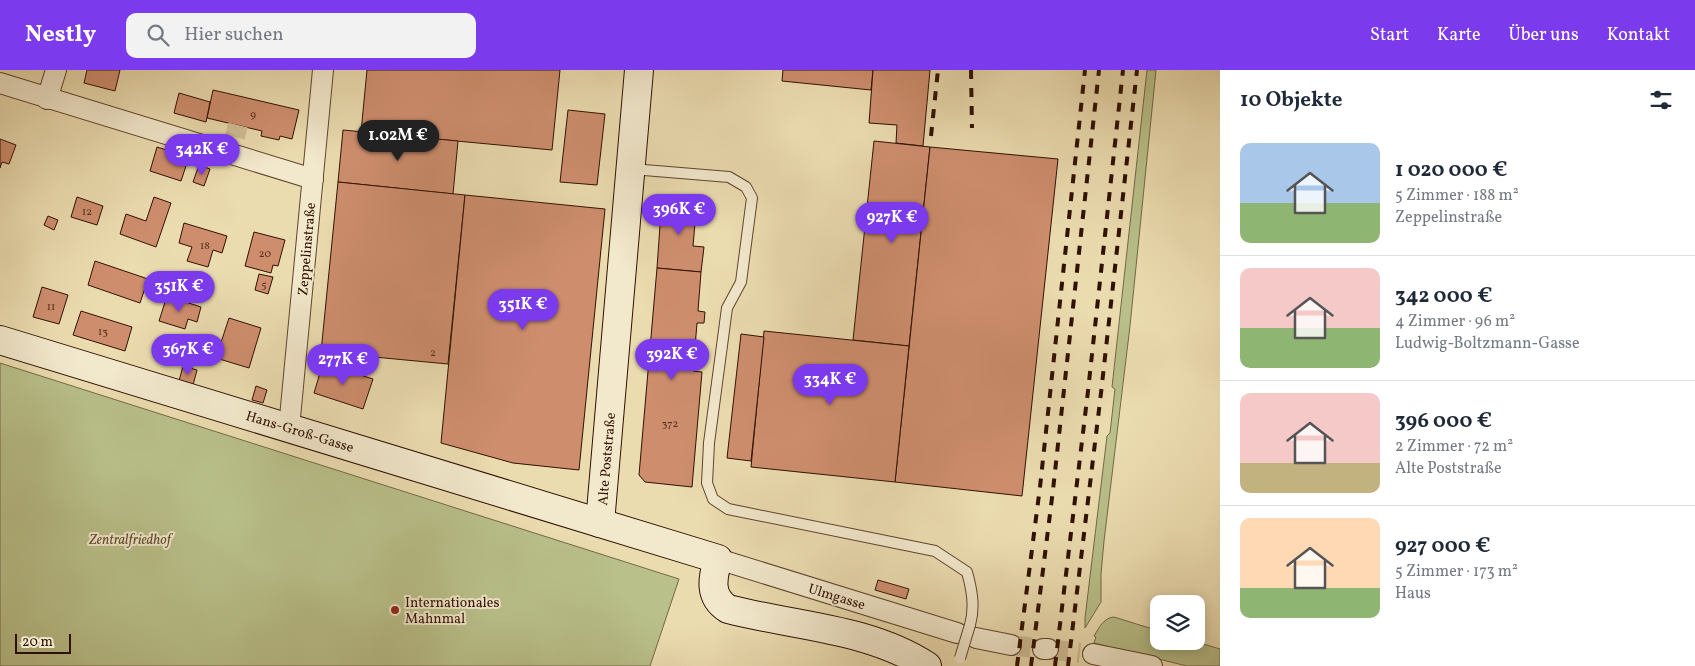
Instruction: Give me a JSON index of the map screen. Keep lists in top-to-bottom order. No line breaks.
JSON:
{"streets":{"street":["Zeppelinstraße","Hans-Groß-Gasse","Alte Poststraße","Ulmgasse"]},"crossings":[["Zeppelinstraße","Hans-Groß-Gasse"],["Hans-Groß-Gasse","Alte Poststraße"],["Alte Poststraße","Ulmgasse"]],"parks":["Zentralfriedhof"],"places":["Internationales Mahnmal"],"house_numbers":["9","12","18","20","5","11","13","2","372"],"scale_bar":"20 m","page":{"header":"Nestly","search":"Hier suchen","nav":["Start","Karte","Über uns","Kontakt"],"heading":"10 Objekte","price":["1.02M €","342K €","396K €","927K €","351K €","351K €","367K €","392K €","277K €","334K €"],"list":[{"name":"1 020 000 €","note":"5 Zimmer · 188 m² · Zeppelinstraße"},{"name":"342 000 €","note":"4 Zimmer · 96 m² · Ludwig-Boltzmann-Gasse"},{"name":"396 000 €","note":"2 Zimmer · 72 m² · Alte Poststraße"},{"name":"927 000 €","note":"5 Zimmer · 173 m² · Haus"}],"scale":"20 m"}}
